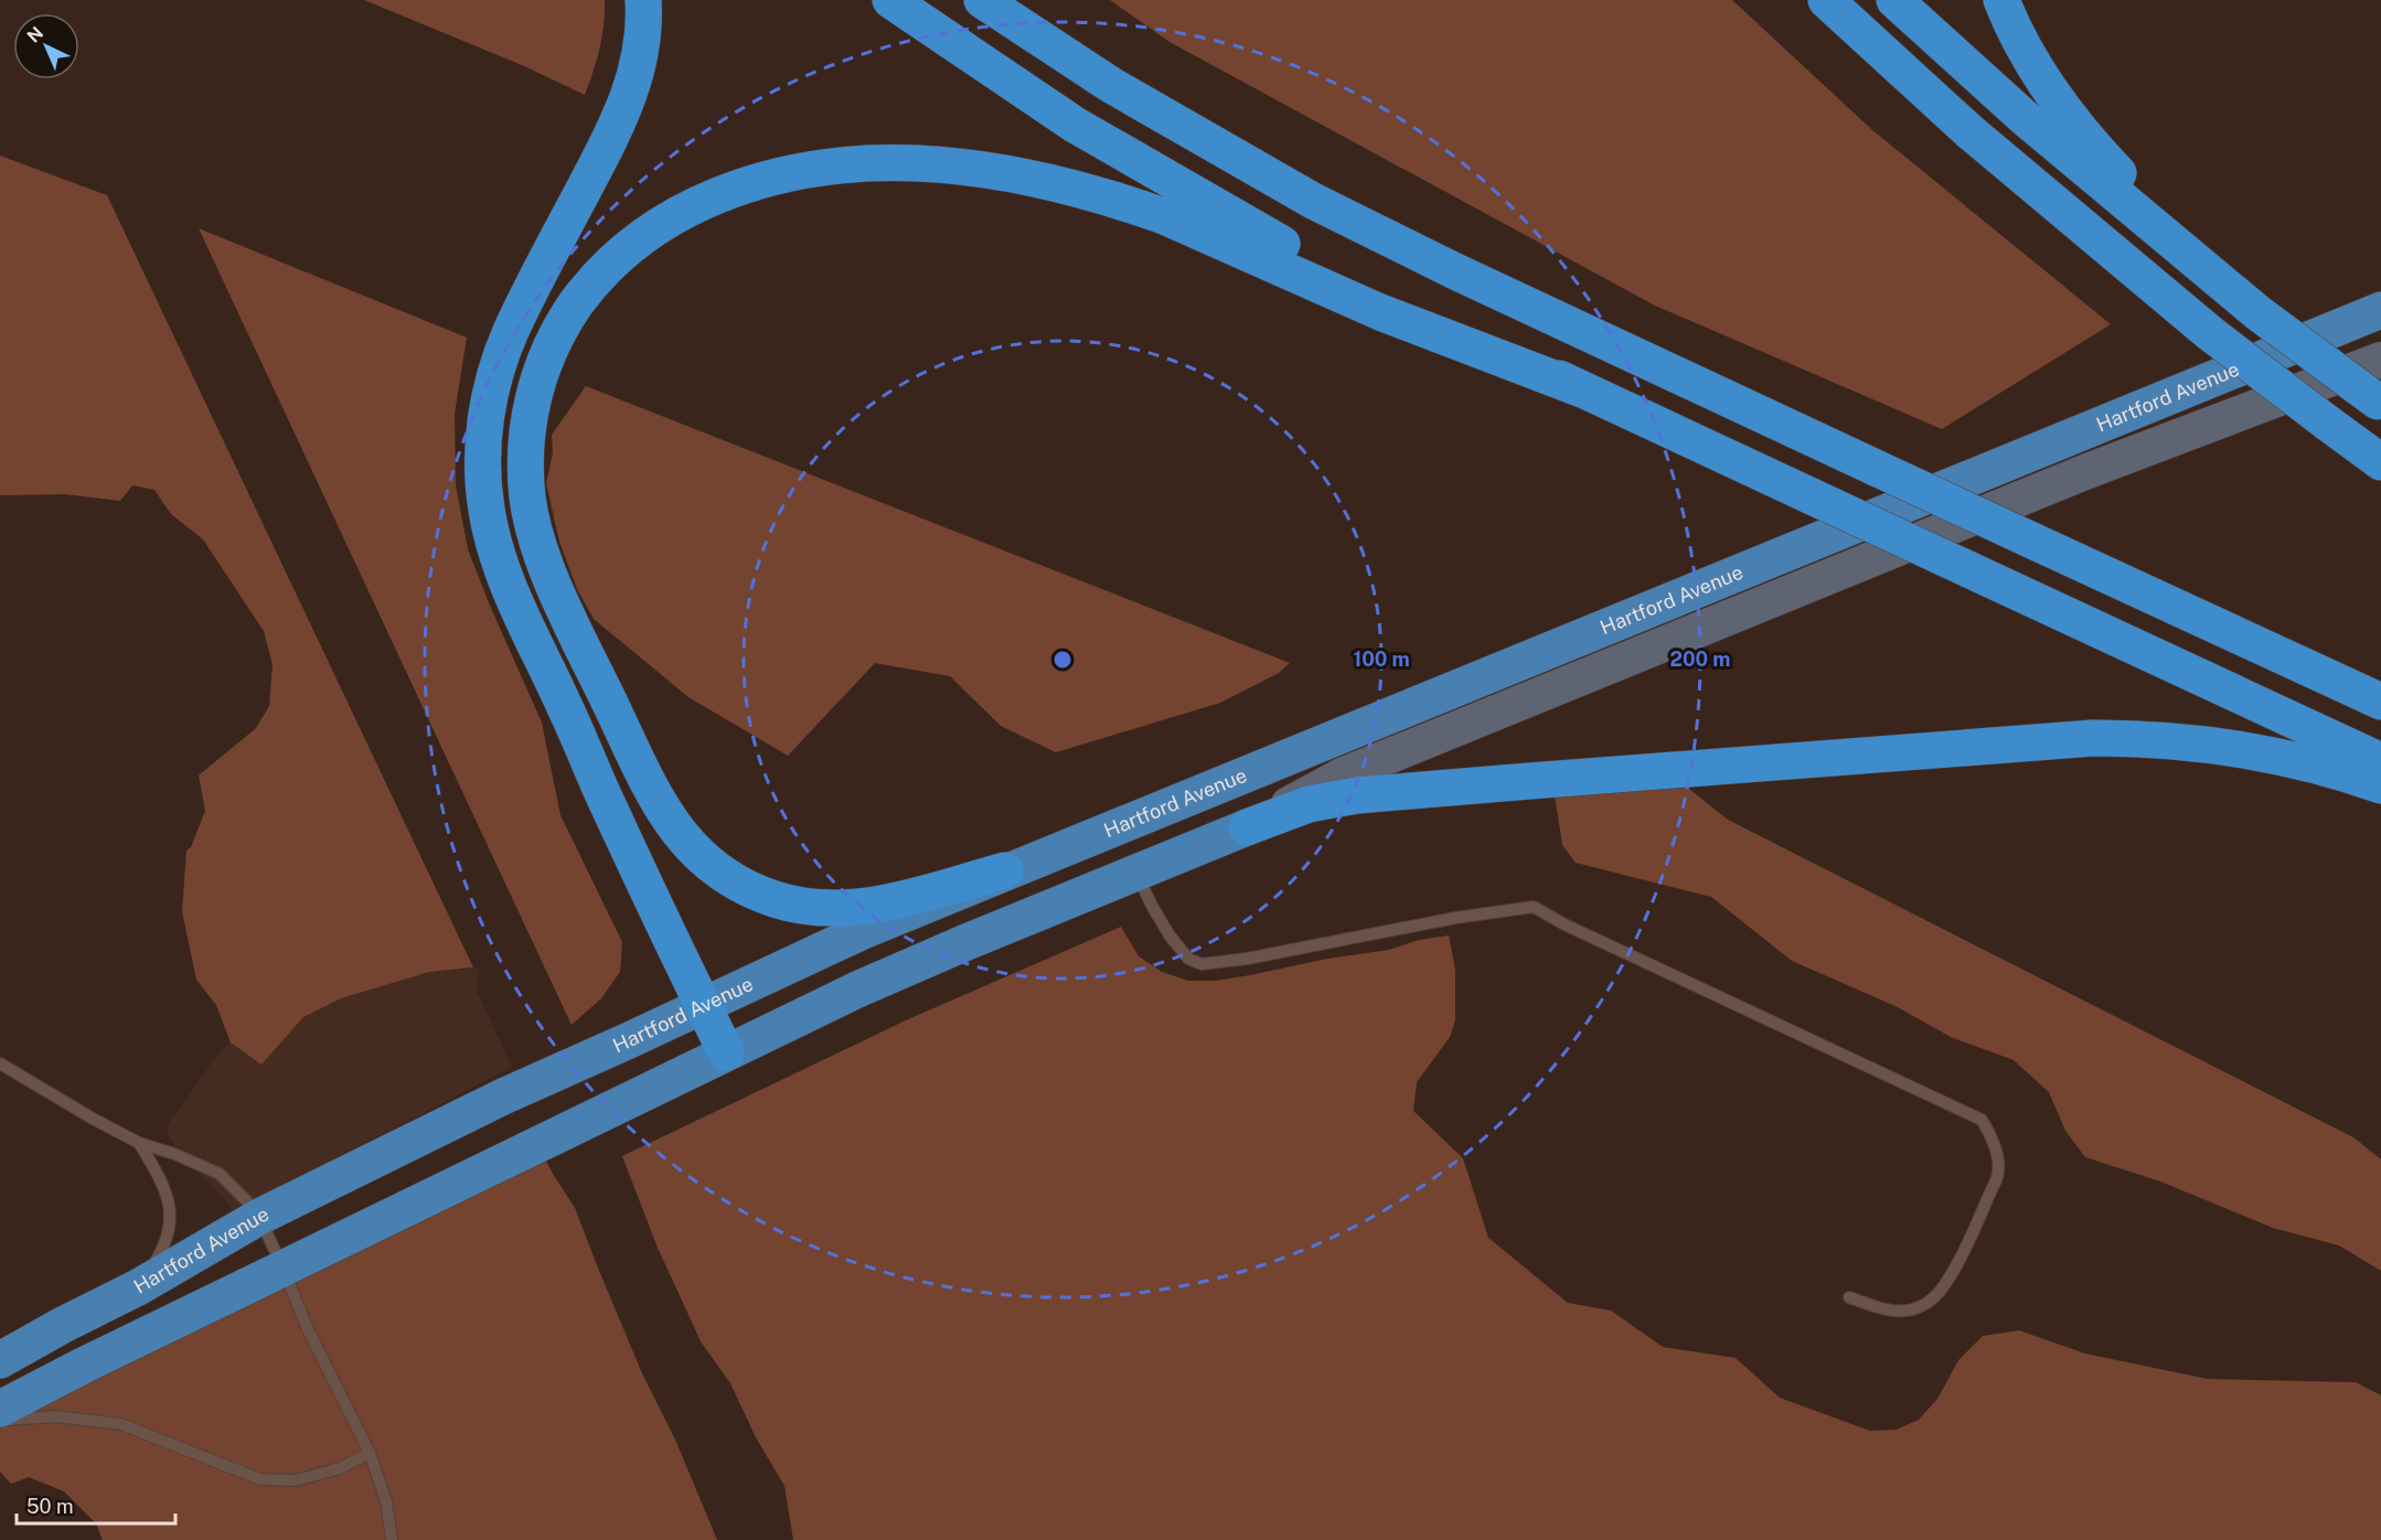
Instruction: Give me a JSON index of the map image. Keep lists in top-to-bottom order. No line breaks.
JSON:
{"streets":{"highway":["Hartford Avenue"]},"scale_bar":"50 m","north":"top left","rings":["100 m","200 m"]}
